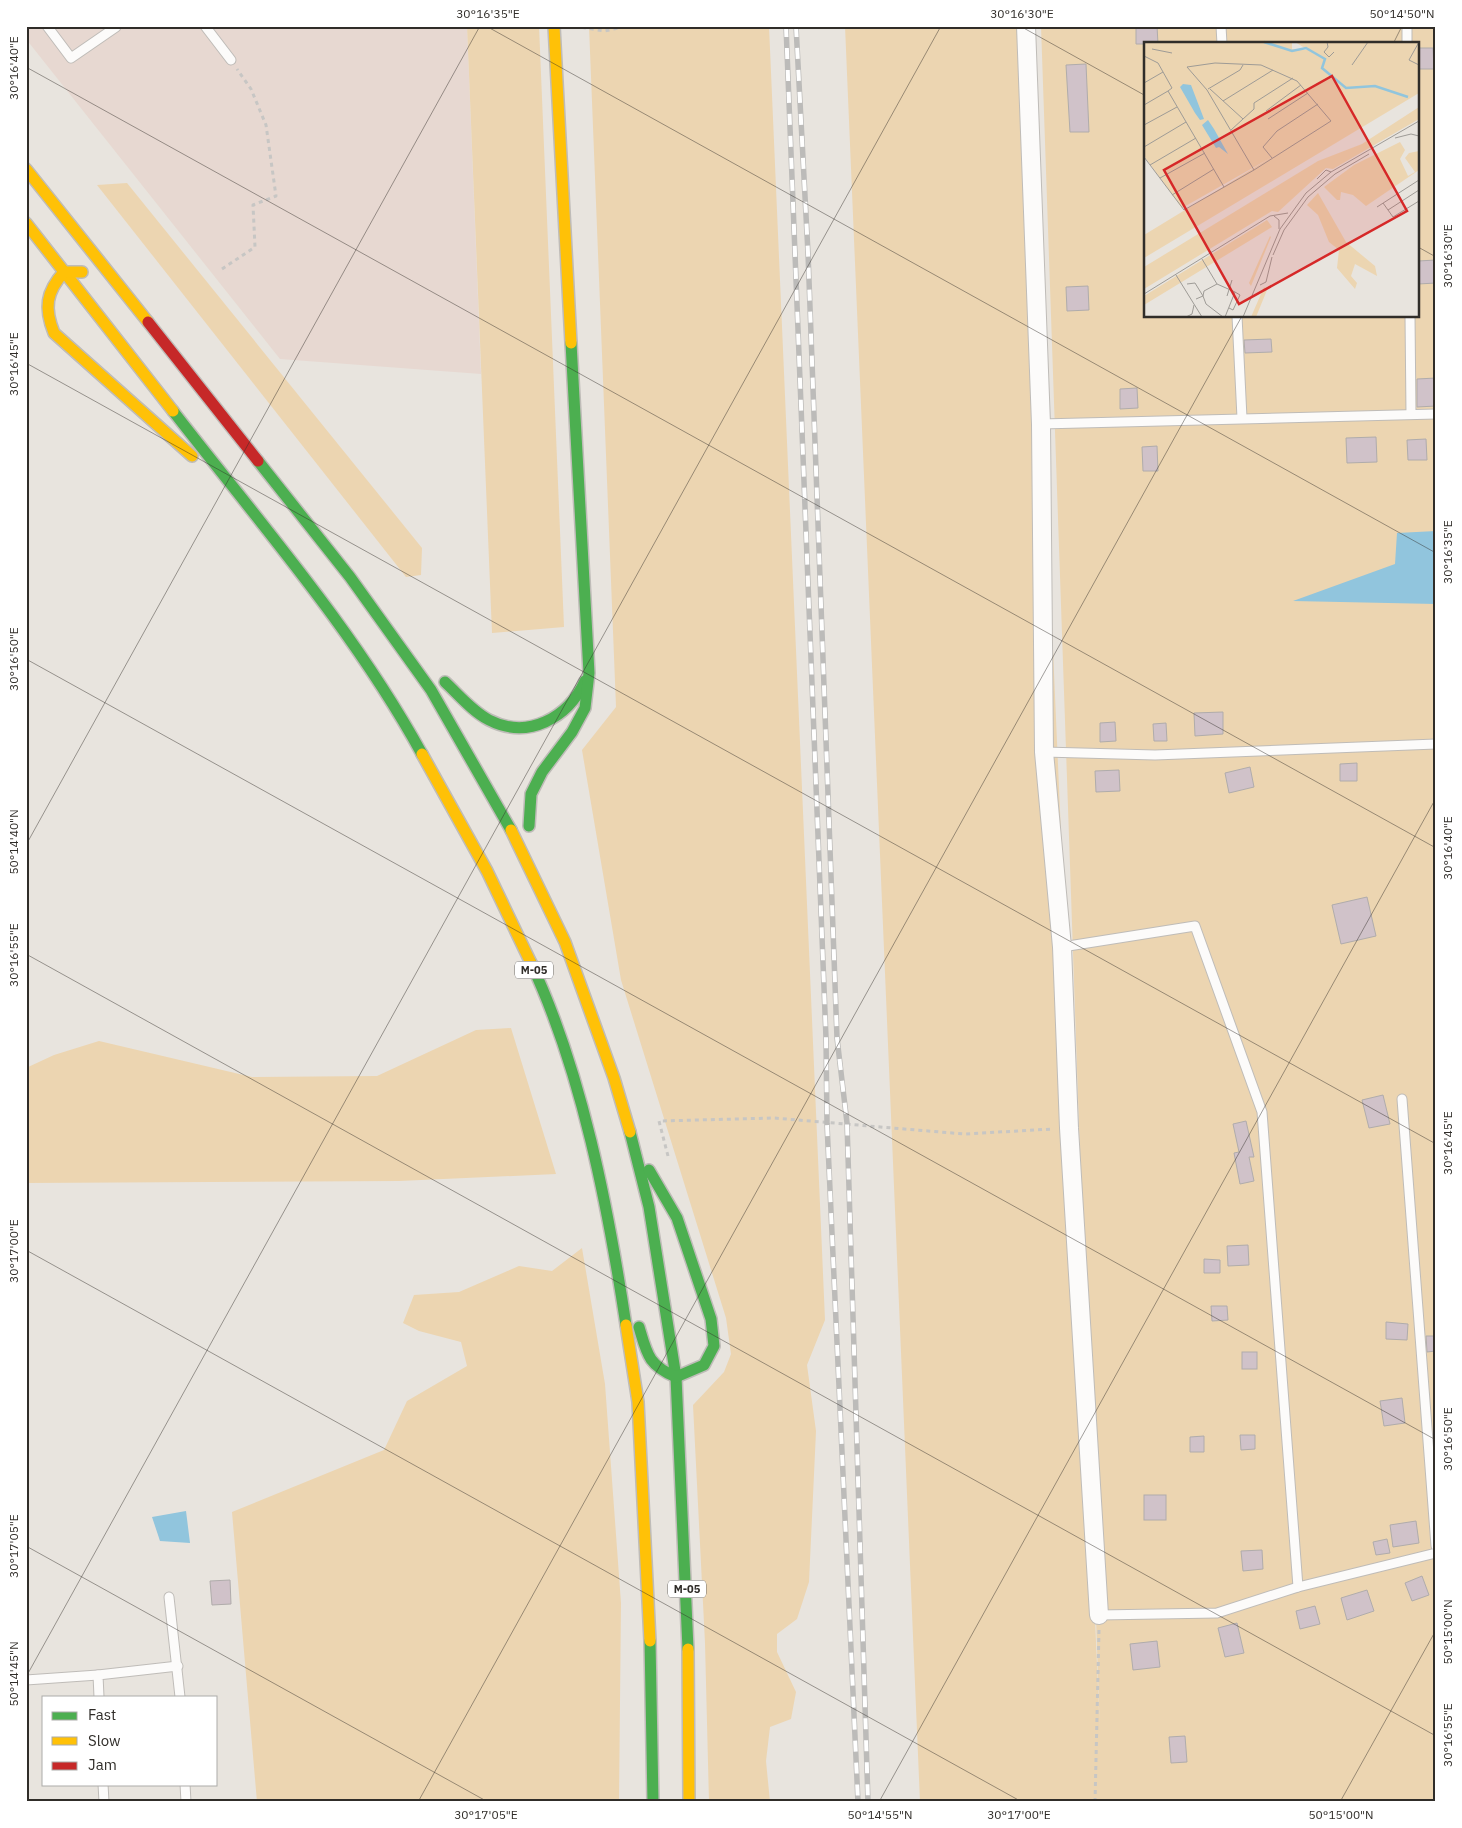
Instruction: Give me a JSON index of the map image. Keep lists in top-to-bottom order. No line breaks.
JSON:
{"streets":{"main road":["М-05"]},"legend":["Fast","Slow","Jam"],"coordinates":["30°16'35\"E","30°16'30\"E","50°14'50\"N","30°16'40\"E","30°16'45\"E","30°16'50\"E","50°14'40\"N","30°16'55\"E","30°17'00\"E","30°17'05\"E","50°15'00\"N","50°14'45\"N","50°14'55\"N"]}
